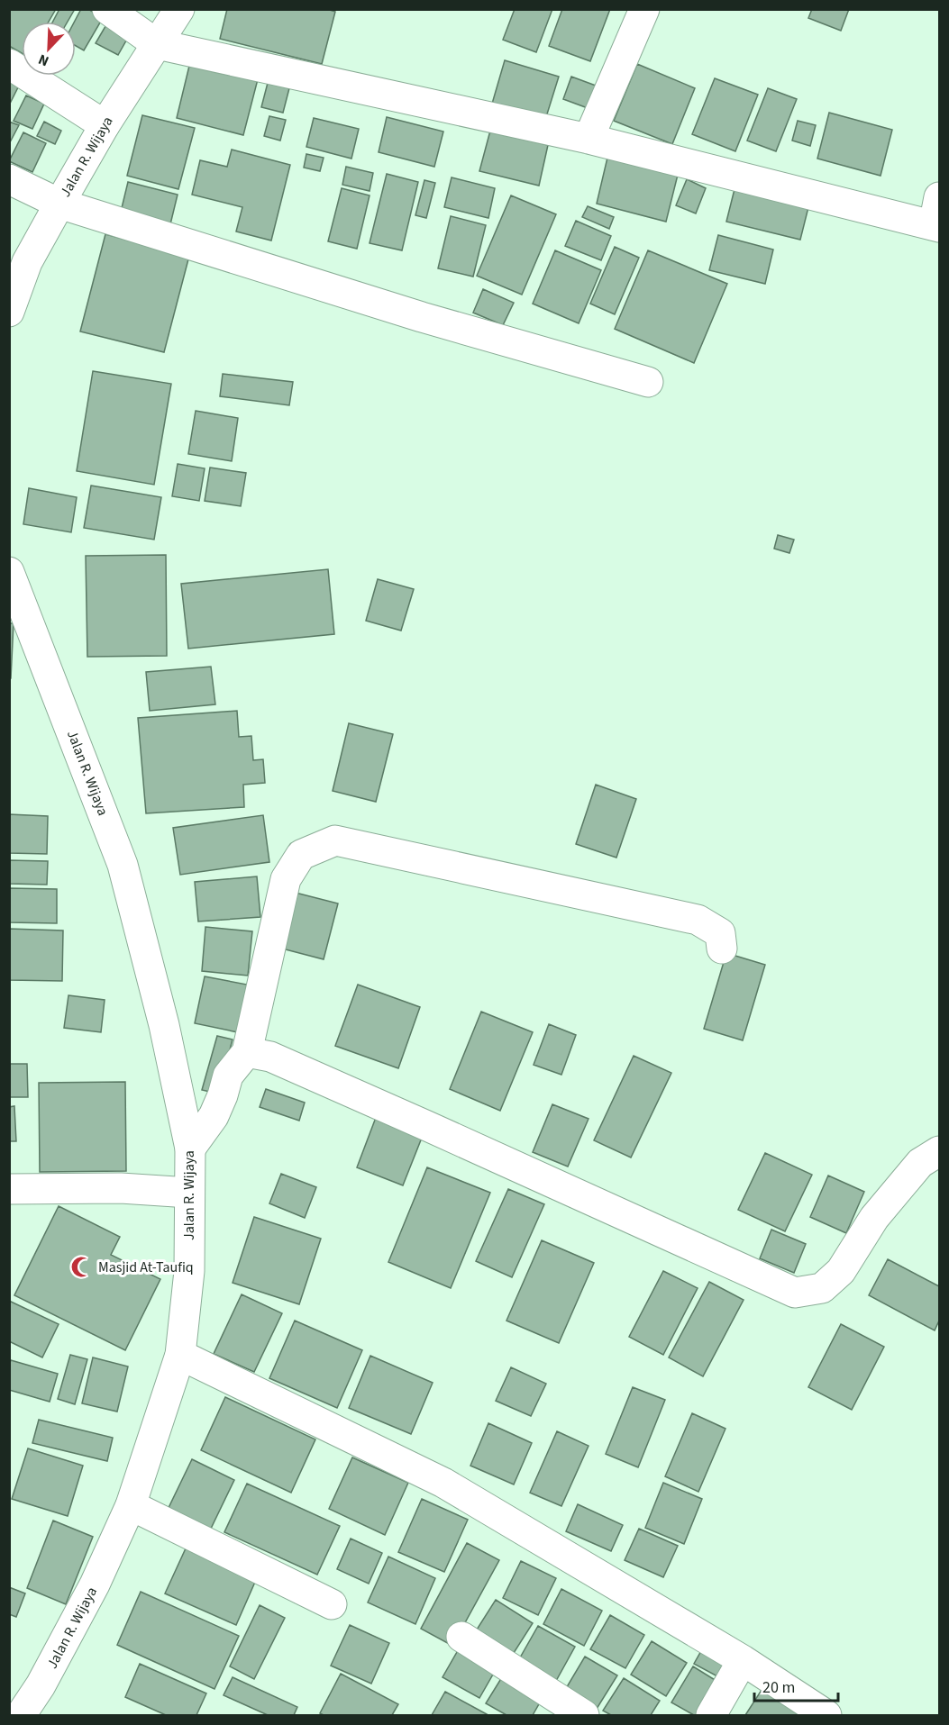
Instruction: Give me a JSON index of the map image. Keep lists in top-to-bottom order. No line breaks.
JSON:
{"streets":{"street":["Jalan R. Wijaya"]},"places":{"mosque":["Masjid At-Taufiq"]},"scale_bar":"20 m","north":"bottom left"}
